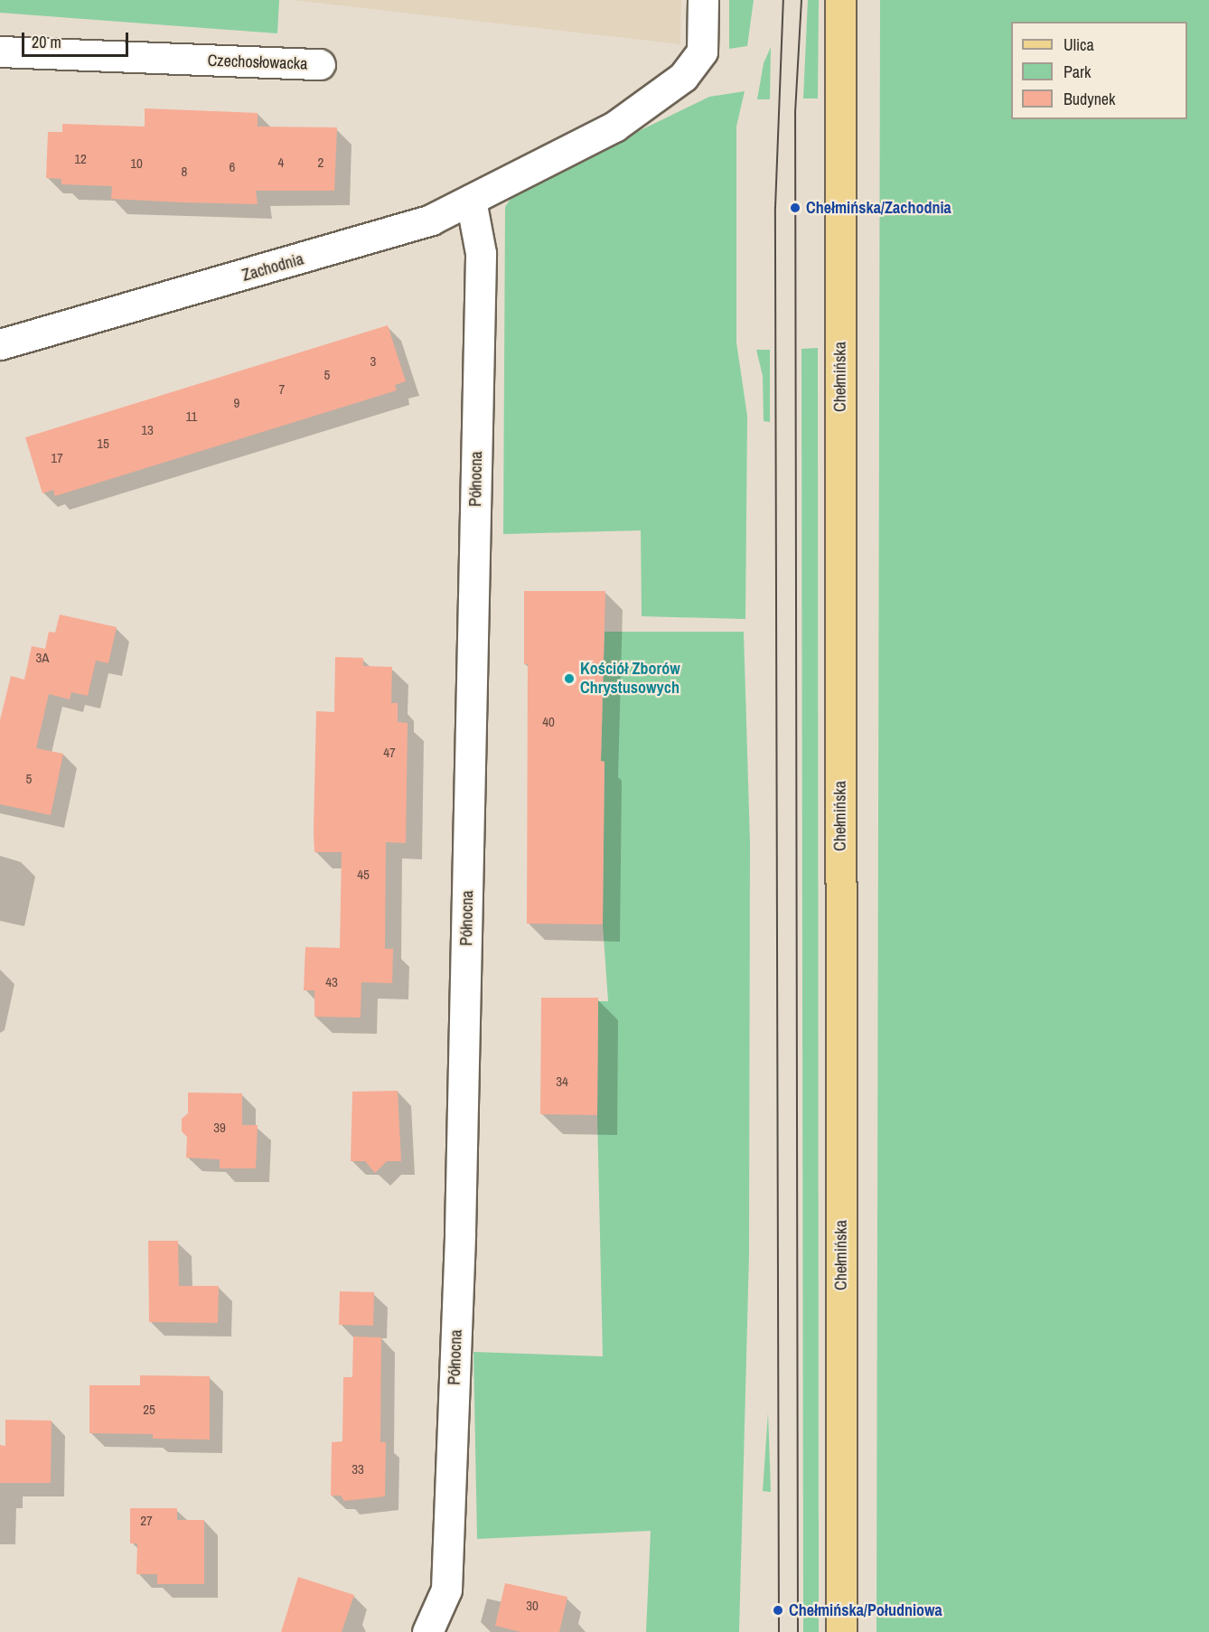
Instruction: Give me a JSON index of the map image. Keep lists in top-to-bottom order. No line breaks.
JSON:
{"streets":{"main road":["Chełmińska"],"street":["Czechosłowacka","Zachodnia","Północna"]},"crossings":[["Zachodnia","Północna"]],"places":["Chełmińska/Zachodnia","Kościół Zborów Chrystusowych","Chełmińska/Południowa"],"house_numbers":["12","4","2","10","6","8","3","5","7","9","11","13","15","17","3A","40","47","5","45","43","34","39","25","33","27","30"],"legend":["Ulica","Park","Budynek"],"scale_bar":"20 m"}
